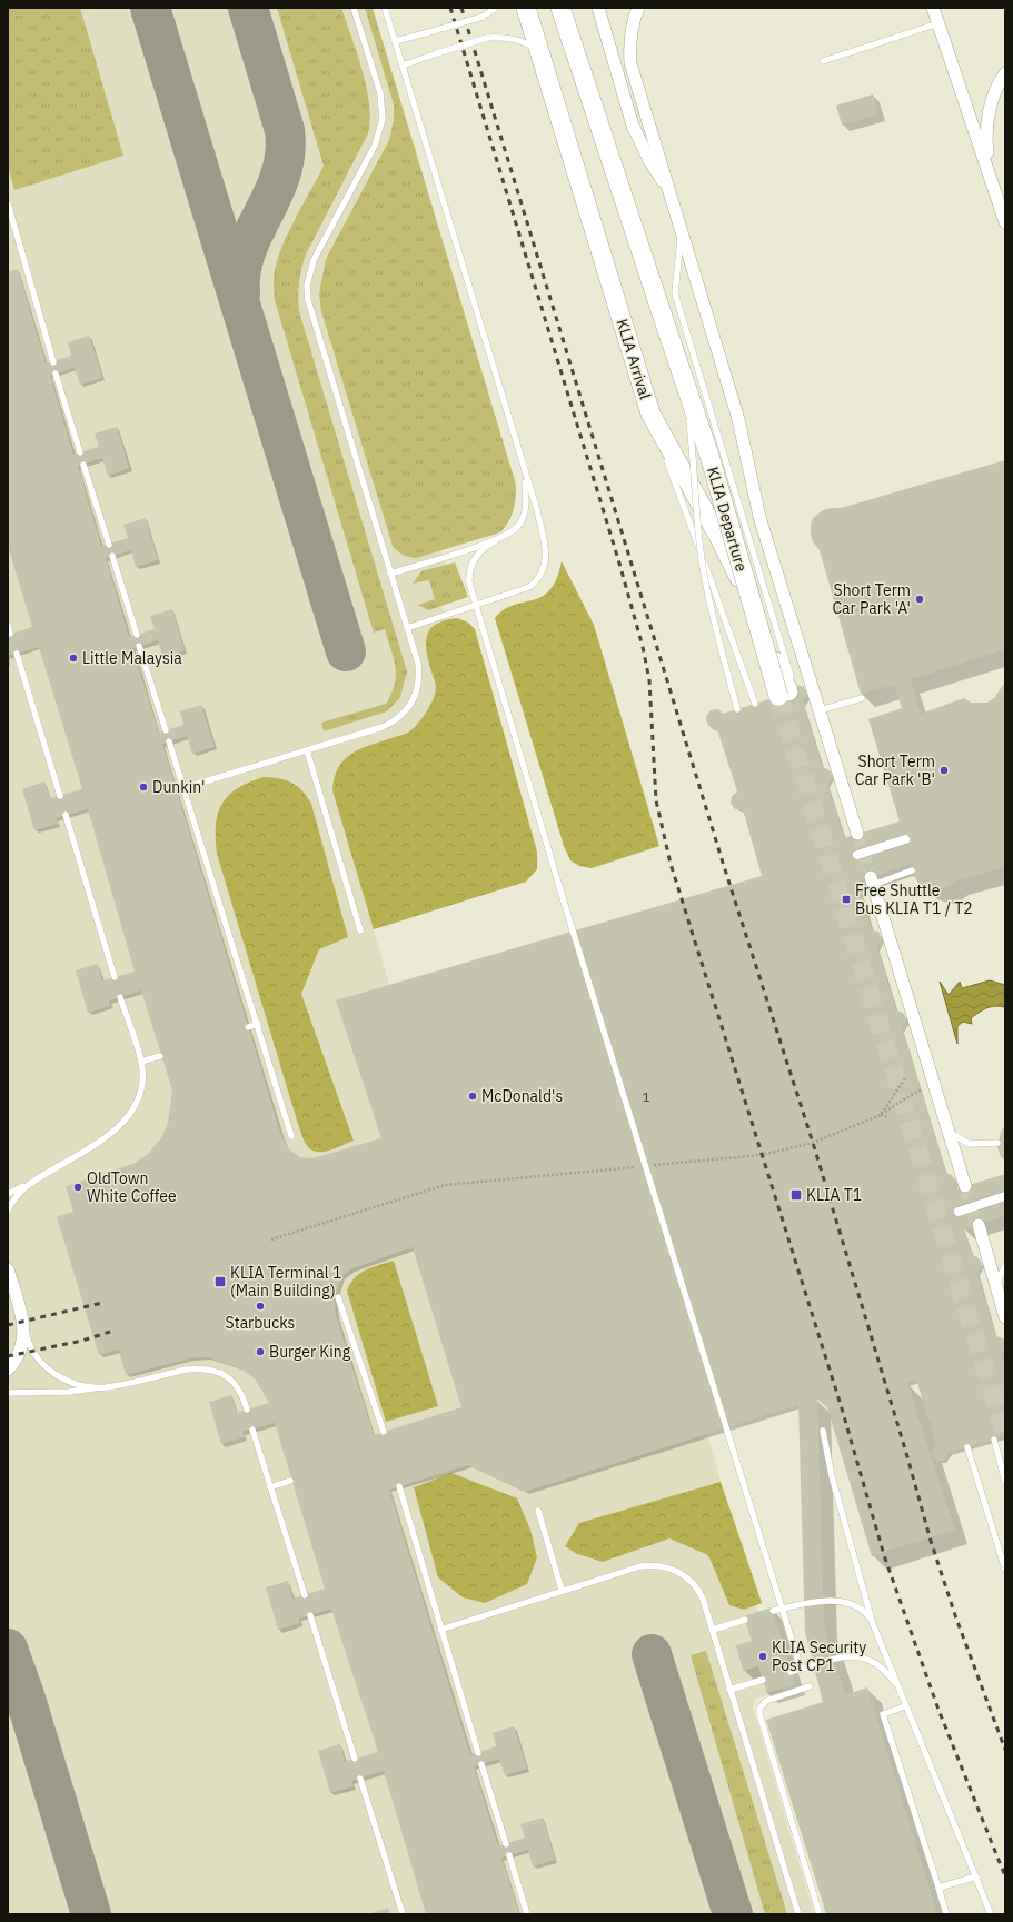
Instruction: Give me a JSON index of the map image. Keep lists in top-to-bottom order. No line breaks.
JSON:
{"streets":{"main road":["KLIA Arrival","KLIA Departure"]},"crossings":[["KLIA Arrival","KLIA Departure"]],"places":{"other":["Short Term Car Park 'A'","Little Malaysia","Short Term Car Park 'B'","Dunkin'","McDonald's","OldTown White Coffee","Starbucks","Burger King","KLIA Security Post CP1"],"transit":["Free Shuttle Bus KLIA T1 / T2","KLIA T1","KLIA Terminal 1 (Main Building)"]},"house_numbers":["1"]}
